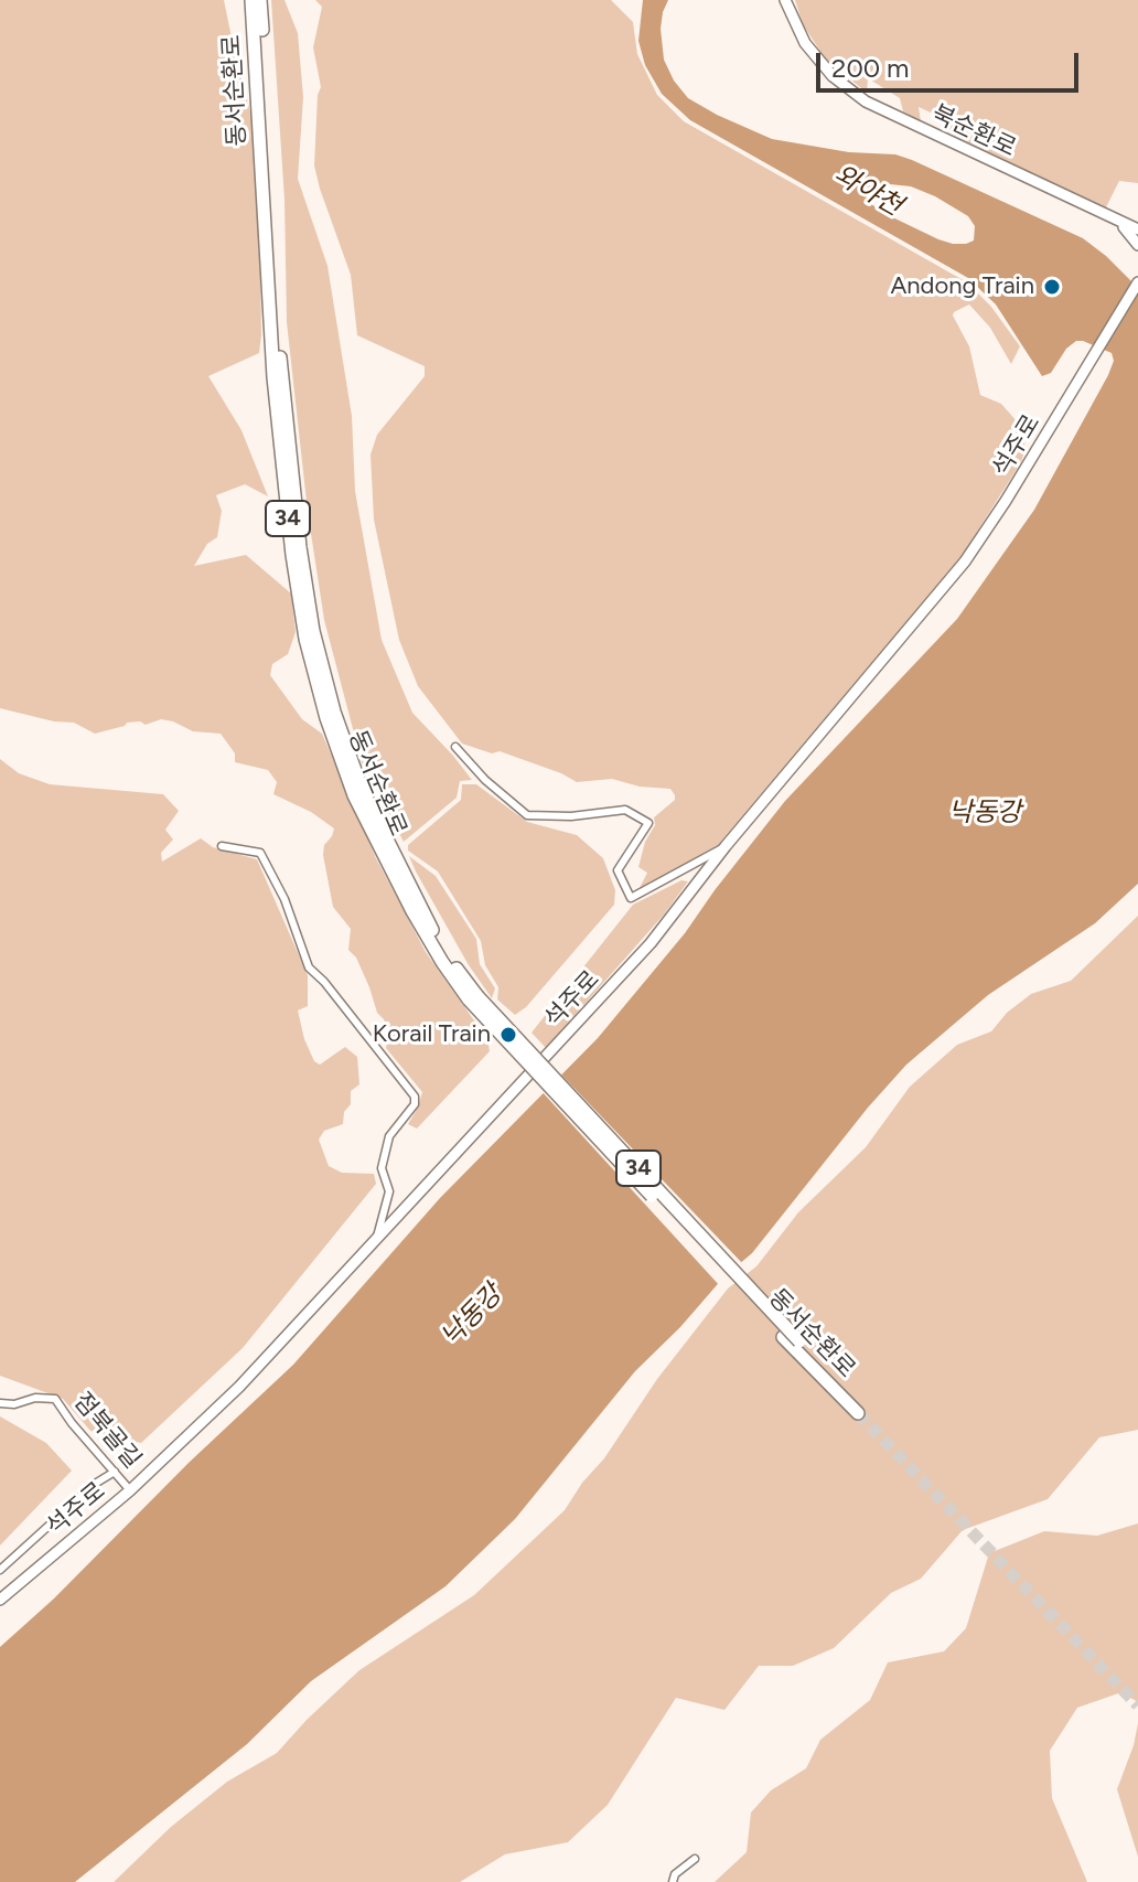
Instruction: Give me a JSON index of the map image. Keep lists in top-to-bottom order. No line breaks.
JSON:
{"streets":{"highway":["동서순환로","34"],"street":["북순환로","석주로","점북골길"]},"crossings":[["석주로","점북골길"]],"water":["와야천","낙동강"],"places":["Andong Train","Korail Train"],"scale_bar":"200 m"}
